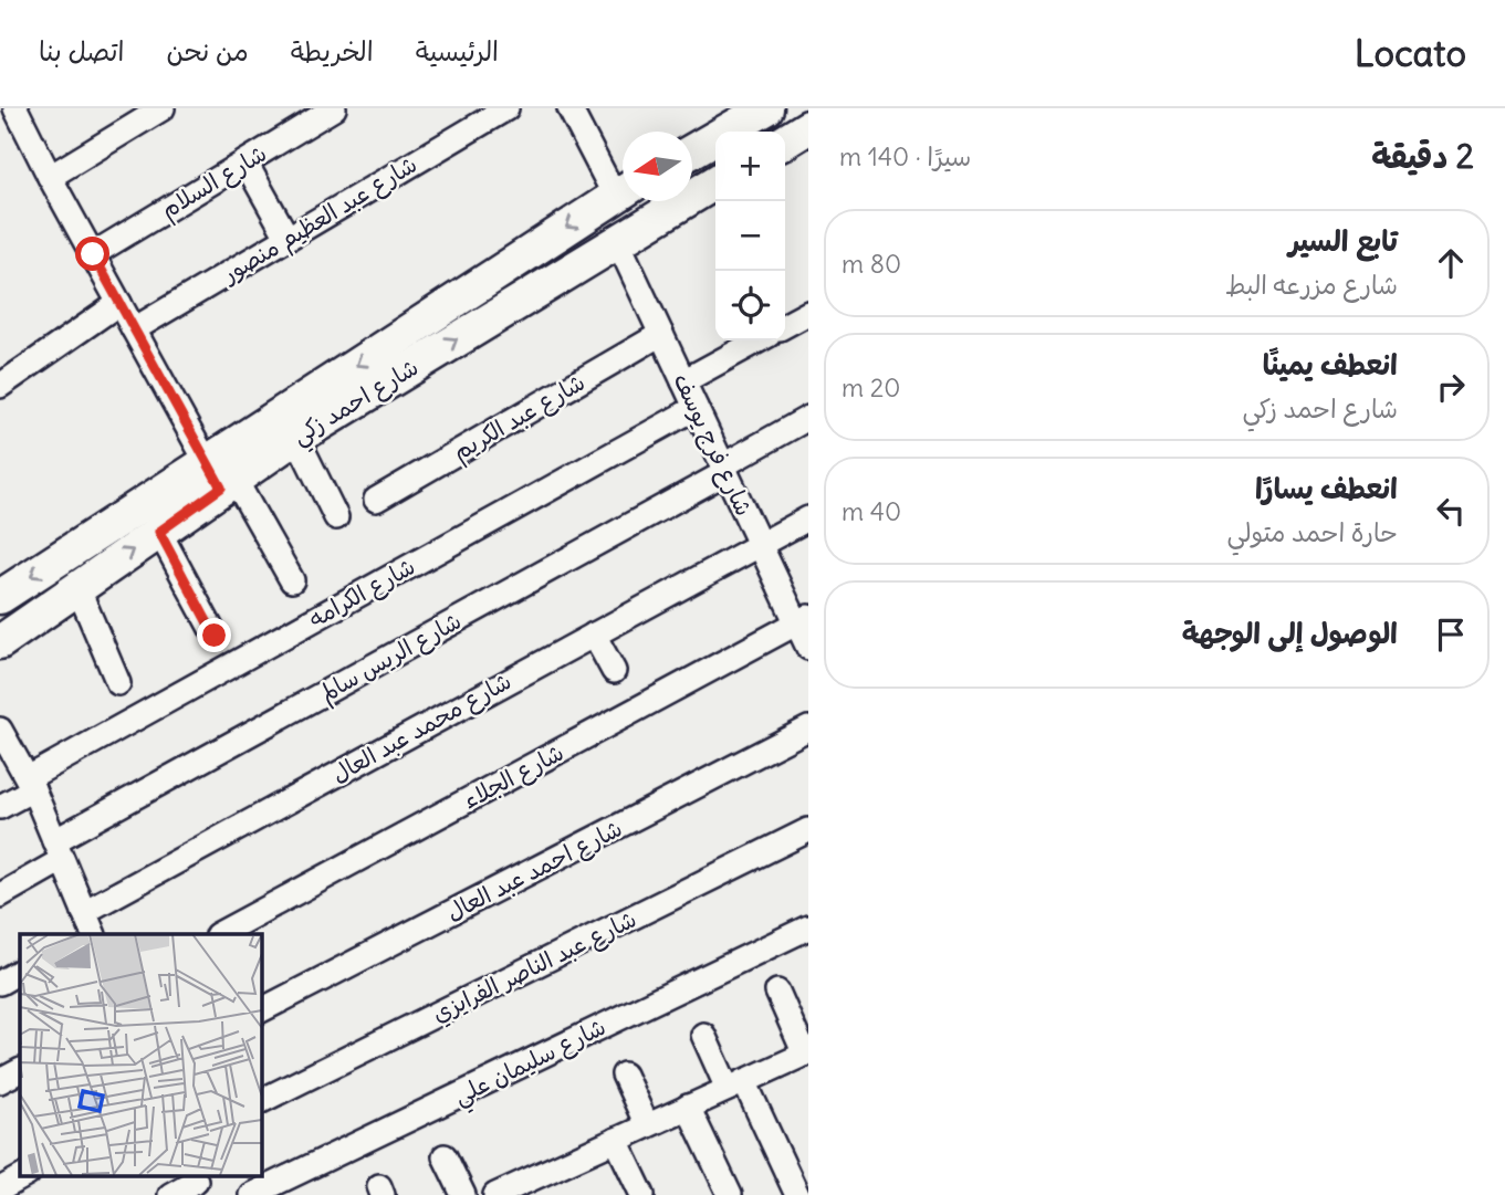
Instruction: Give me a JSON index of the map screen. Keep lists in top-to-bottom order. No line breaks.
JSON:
{"streets":{"street":["شارع السلام","شارع عبد العظيم منصور","شارع احمد زكي","شارع عبد الكريم","شارع فرج يوسف","شارع الكرامه","شارع الريس سالم","شارع محمد عبد العال","شارع الجلاء","شارع احمد عبد العال","شارع عبد الناصر الفرايزي","شارع سليمان علي"]},"crossings":[["شارع احمد زكي","شارع فرج يوسف"],["شارع عبد الكريم","شارع فرج يوسف"],["شارع فرج يوسف","شارع الكرامه"],["شارع فرج يوسف","شارع الريس سالم"],["شارع فرج يوسف","شارع محمد عبد العال"],["شارع فرج يوسف","شارع الجلاء"]],"north":"left","page":{"header":"Locato","nav":["الرئيسية","الخريطة","من نحن","اتصل بنا"],"heading":["2 دقيقة","سيرًا · 140 m"],"map_buttons":["+","−"],"list":[["تابع السير","شارع مزرعه البط","80 m"],["انعطف يمينًا","شارع احمد زكي","20 m"],["انعطف يسارًا","حارة احمد متولي","40 m"],"الوصول إلى الوجهة"]}}
